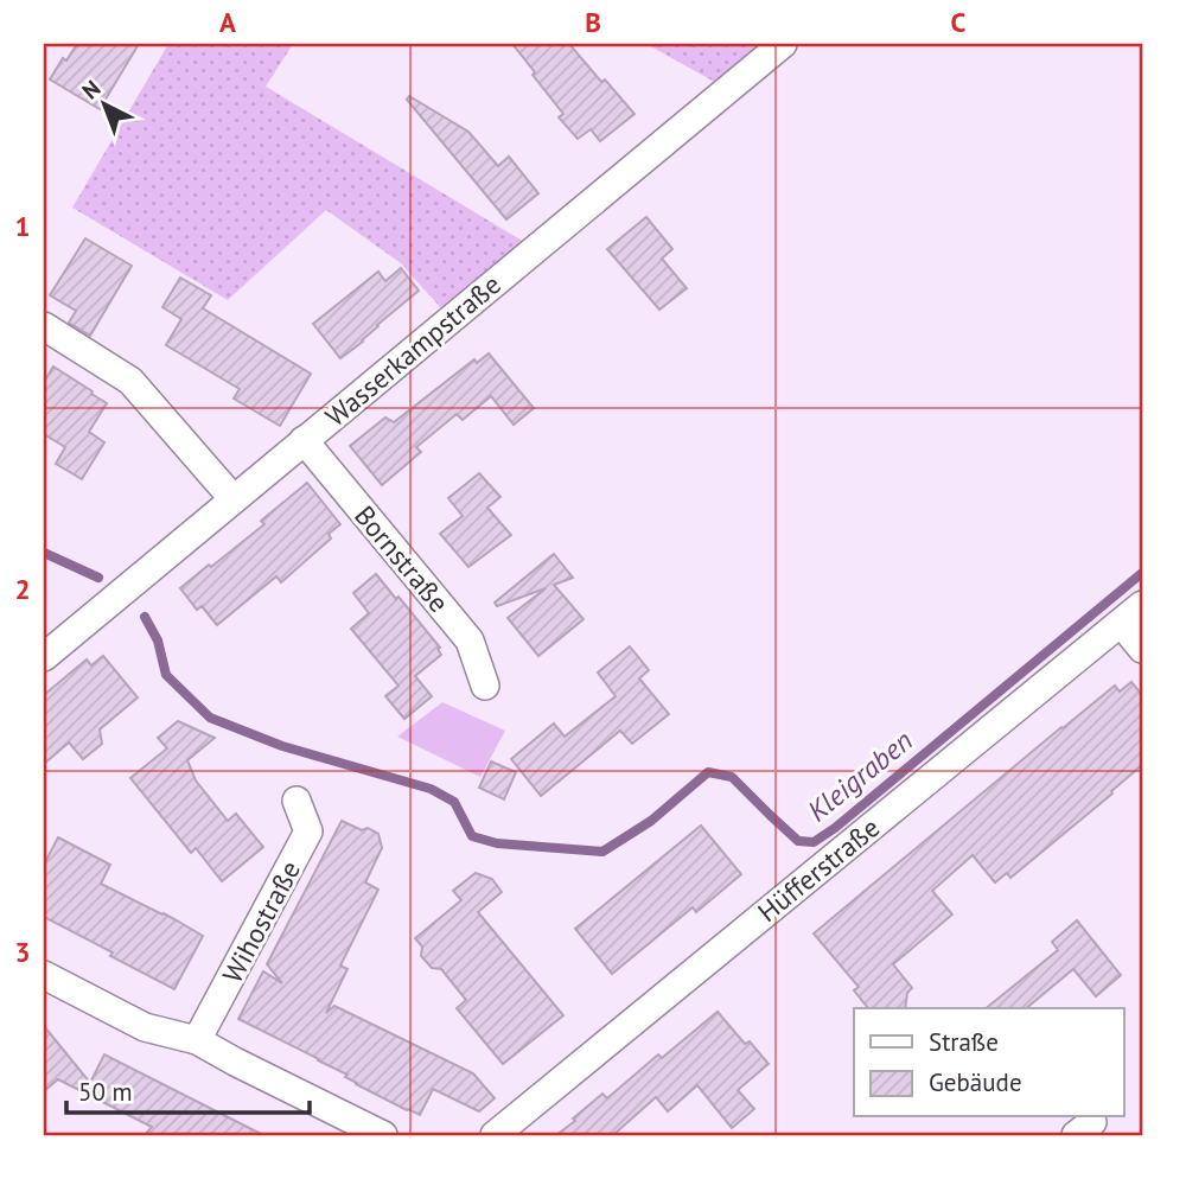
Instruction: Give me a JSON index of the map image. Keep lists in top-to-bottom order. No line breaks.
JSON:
{"streets":{"street":["Wasserkampstraße","Bornstraße","Hüfferstraße","Wihostraße"]},"crossings":[["Wasserkampstraße","Bornstraße"]],"water":["Kleigraben"],"legend":["Straße","Gebäude"],"scale_bar":"50 m","north":"top left","grid":{"columns":["A","B","C"],"rows":["1","2","3"]}}
